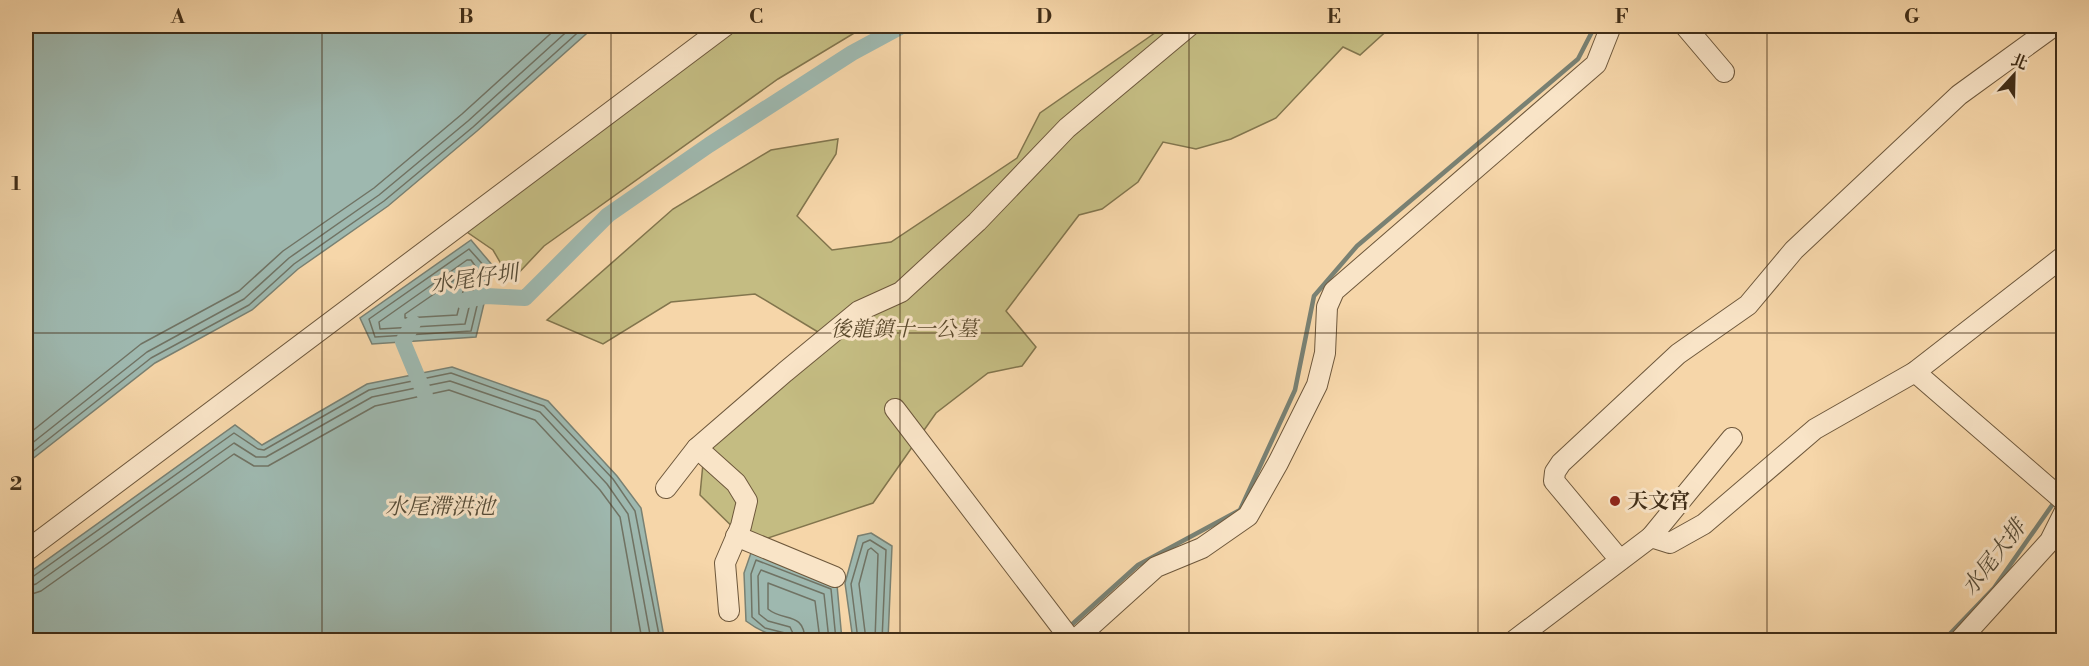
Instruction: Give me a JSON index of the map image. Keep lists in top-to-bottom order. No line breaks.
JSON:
{"water":["水尾仔圳","水尾滯洪池","水尾大排"],"parks":["後龍鎮十一公墓"],"places":["天文宮"],"north":"top","grid":{"columns":["A","B","C","D","E","F","G"],"rows":["1","2"]}}
